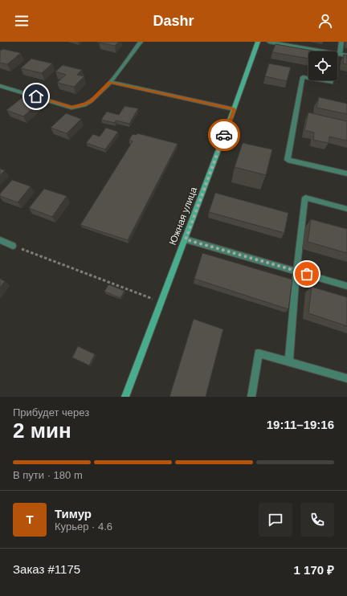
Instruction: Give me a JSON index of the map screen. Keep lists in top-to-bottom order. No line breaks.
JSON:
{"streets":{"street":["Южная улица"]},"page":{"header":"Dashr","heading":["2 мин","Прибудет через","19:11–19:16"],"panel":["Тимур","Курьер · 4.6","Заказ #1175","1 170 ₽"],"bar":"В пути · 180 m","round":"Т"}}
